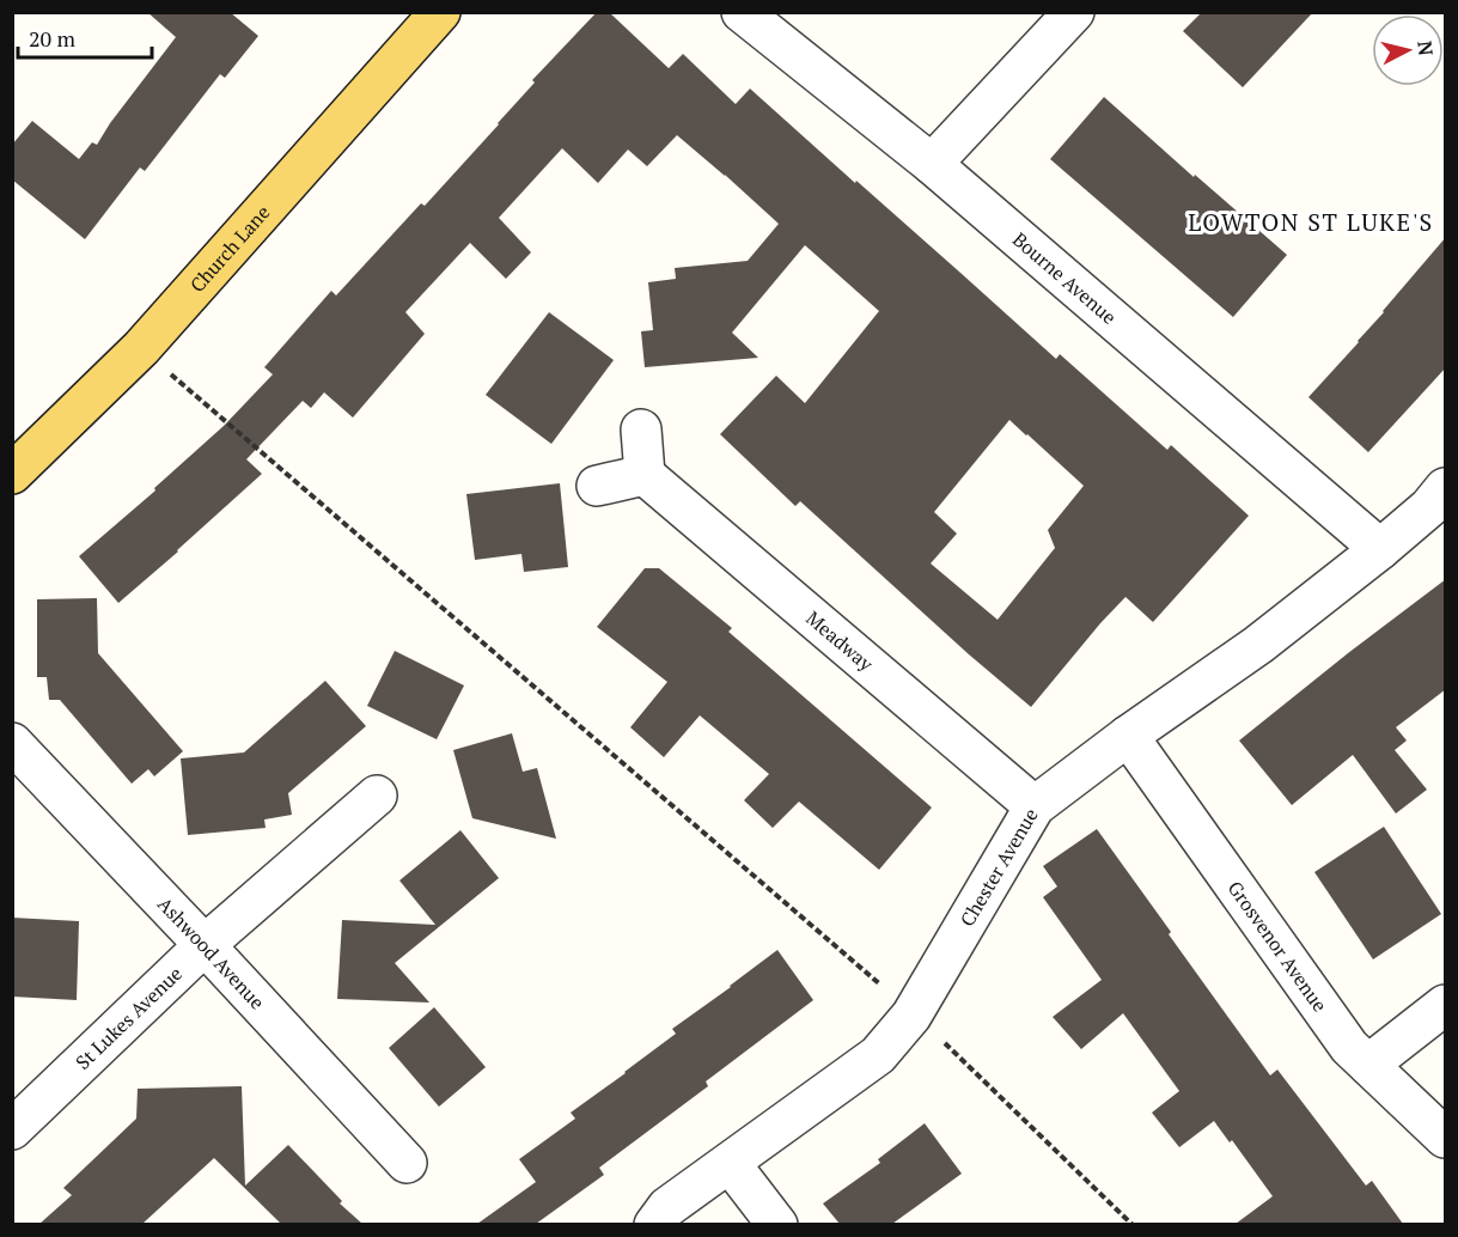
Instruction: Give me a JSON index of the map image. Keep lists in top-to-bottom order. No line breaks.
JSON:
{"streets":{"main road":["Church Lane"],"street":["Bourne Avenue","Meadway","Chester Avenue","Grosvenor Avenue","Ashwood Avenue","St Lukes Avenue"]},"crossings":[["Bourne Avenue","Chester Avenue"],["Meadway","Chester Avenue"],["Chester Avenue","Grosvenor Avenue"],["Ashwood Avenue","St Lukes Avenue"]],"districts":["LOWTON ST LUKE'S"],"scale_bar":"20 m","north":"right"}
